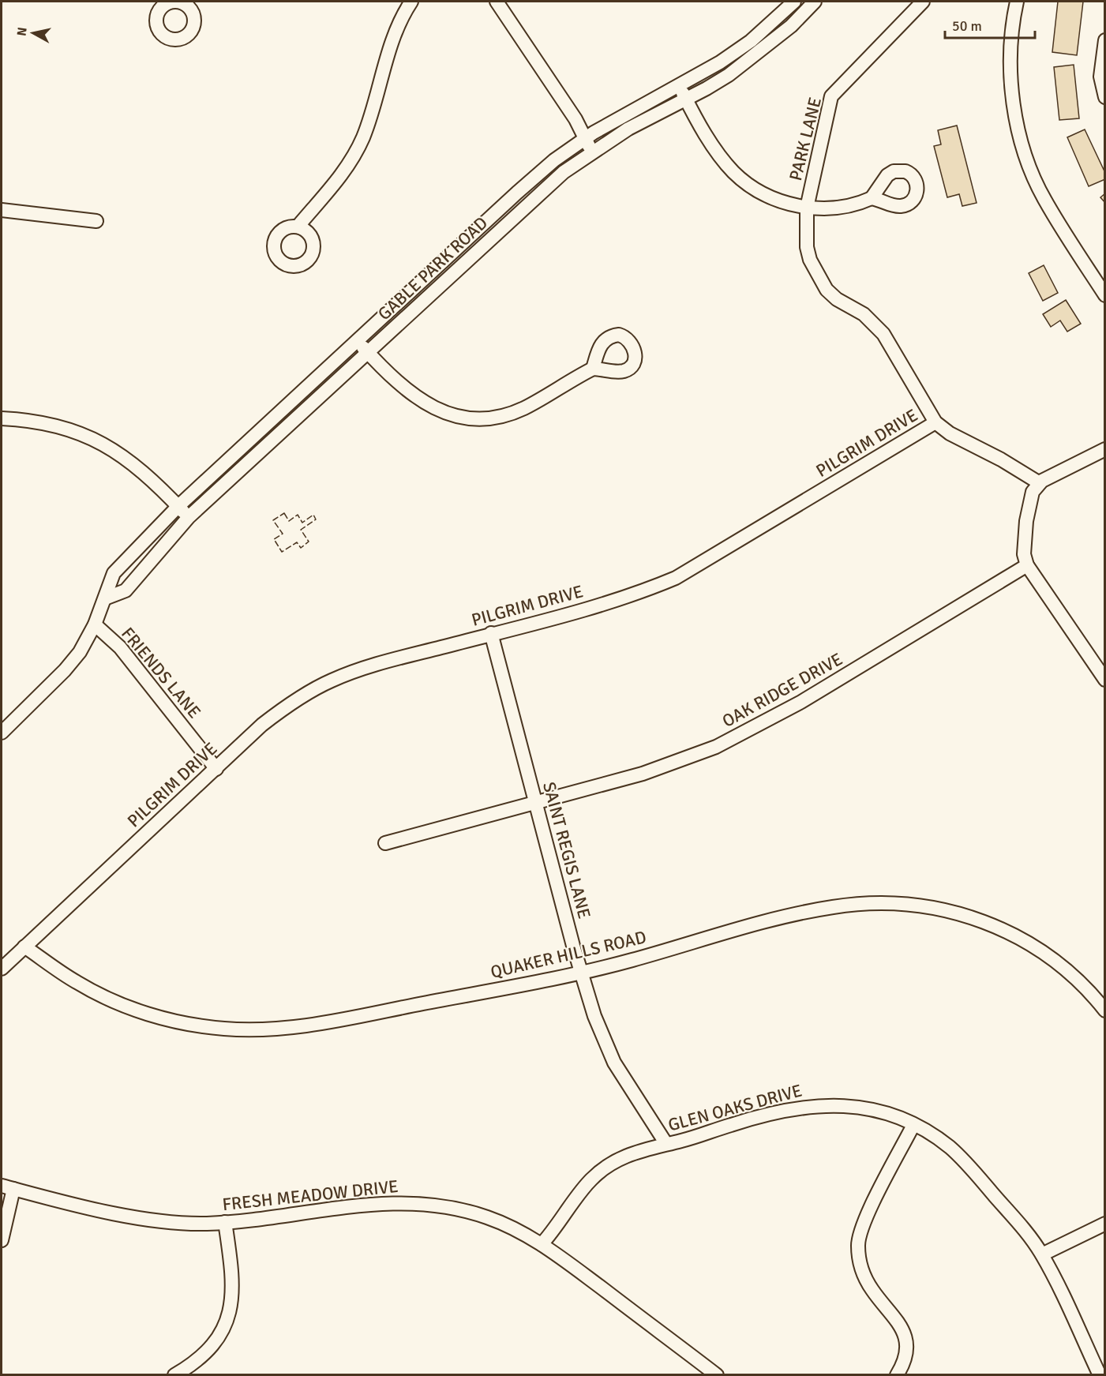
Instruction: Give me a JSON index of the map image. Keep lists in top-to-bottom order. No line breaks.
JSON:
{"streets":{"street":["PARK LANE","GABLE PARK ROAD","PILGRIM DRIVE","FRIENDS LANE","OAK RIDGE DRIVE","SAINT REGIS LANE","QUAKER HILLS ROAD","GLEN OAKS DRIVE","FRESH MEADOW DRIVE"]},"crossings":[["PARK LANE","PILGRIM DRIVE"],["GABLE PARK ROAD","FRIENDS LANE"],["PILGRIM DRIVE","FRIENDS LANE"],["PILGRIM DRIVE","SAINT REGIS LANE"],["PILGRIM DRIVE","QUAKER HILLS ROAD"],["OAK RIDGE DRIVE","SAINT REGIS LANE"],["SAINT REGIS LANE","QUAKER HILLS ROAD"],["SAINT REGIS LANE","GLEN OAKS DRIVE"],["GLEN OAKS DRIVE","FRESH MEADOW DRIVE"]],"scale_bar":"50 m","north":"left"}
